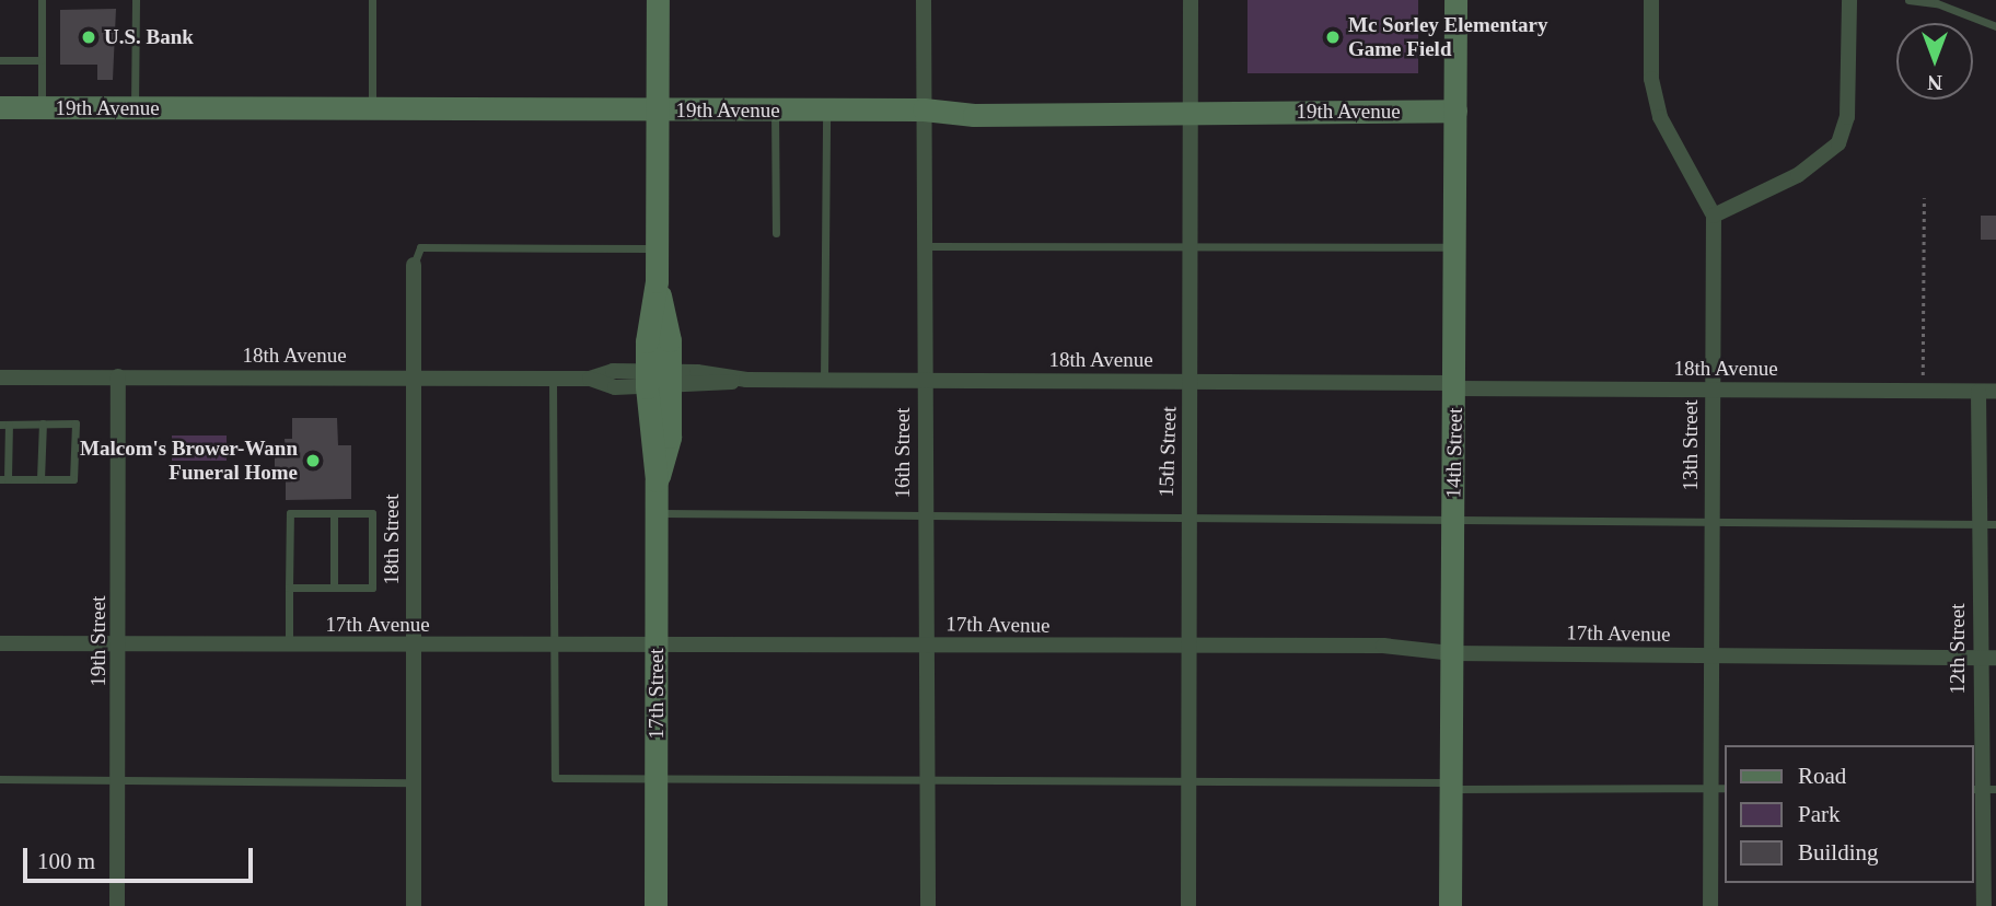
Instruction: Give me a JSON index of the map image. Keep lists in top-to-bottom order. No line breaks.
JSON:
{"streets":{"street":["19th Avenue","18th Avenue","13th Street","15th Street","16th Street","14th Street","18th Street","17th Avenue","19th Street","12th Street","17th Street"]},"crossings":[["19th Avenue","15th Street"],["19th Avenue","16th Street"],["19th Avenue","14th Street"],["19th Avenue","17th Street"],["18th Avenue","13th Street"],["18th Avenue","15th Street"],["18th Avenue","16th Street"],["18th Avenue","14th Street"],["18th Avenue","18th Street"],["18th Avenue","19th Street"],["18th Avenue","12th Street"],["18th Avenue","17th Street"],["13th Street","17th Avenue"],["15th Street","17th Avenue"],["16th Street","17th Avenue"],["14th Street","17th Avenue"],["18th Street","17th Avenue"],["17th Avenue","19th Street"],["17th Avenue","12th Street"],["17th Avenue","17th Street"]],"places":["U.S. Bank","Mc Sorley Elementary Game Field","Malcom's Brower-Wann Funeral Home"],"legend":["Road","Park","Building"],"scale_bar":"100 m","north":"bottom"}
